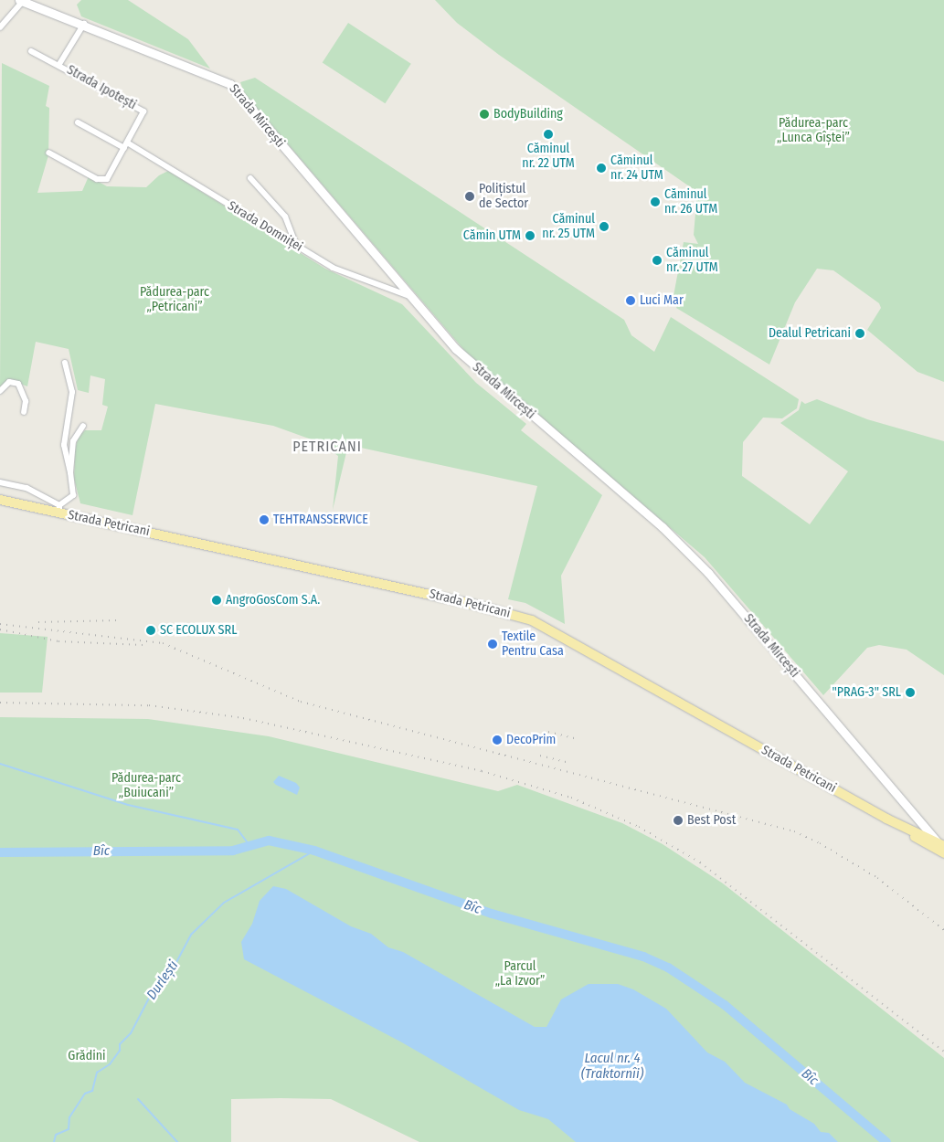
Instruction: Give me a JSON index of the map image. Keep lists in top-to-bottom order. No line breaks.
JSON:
{"streets":{"main road":["Strada Mircești","Strada Petricani"],"street":["Strada Ipotești","Strada Domniței"]},"crossings":[["Strada Ipotești","Strada Mircești"],["Strada Ipotești","Strada Domniței"],["Strada Mircești","Strada Domniței"],["Strada Mircești","Strada Petricani"]],"districts":["PETRICANI"],"water":["Bîc","Durlești","Lacul nr. 4 (Traktornîi)"],"parks":["Pădurea-parc „Lunca Gîștei”","Pădurea-parc „Petricani”","Pădurea-parc „Buiucani”","Parcul „La Izvor”","Grădini"],"places":["BodyBuilding","Căminul nr. 22 UTM","Căminul nr. 24 UTM","Polițistul de Sector","Căminul nr. 26 UTM","Căminul nr. 25 UTM","Cămin UTM","Căminul nr. 27 UTM","Luci Mar","Dealul Petricani","TEHTRANSSERVICE","AngroGosCom S.A.","SC ECOLUX SRL","Textile Pentru Casa","\"PRAG-3\" SRL","DecoPrim","Best Post"]}
